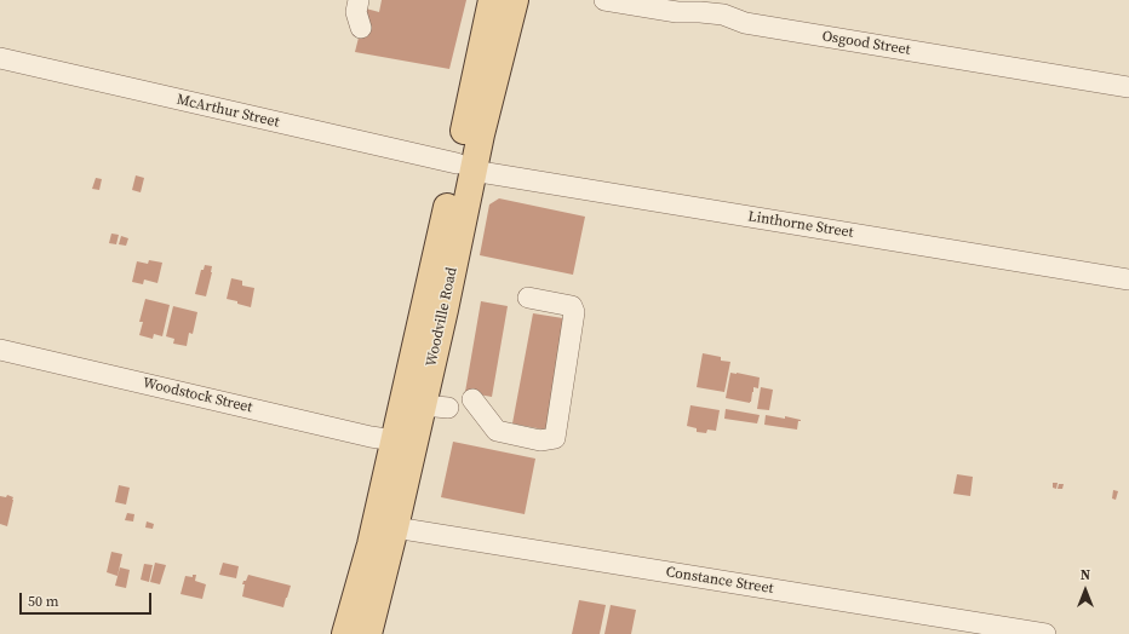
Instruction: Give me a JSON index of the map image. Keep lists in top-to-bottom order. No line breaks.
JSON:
{"streets":{"main road":["Woodville Road"],"street":["Osgood Street","McArthur Street","Linthorne Street","Woodstock Street","Constance Street"]},"crossings":[["McArthur Street","Linthorne Street"],["McArthur Street","Woodville Road"],["Linthorne Street","Woodville Road"],["Woodville Road","Woodstock Street"],["Woodville Road","Constance Street"]],"scale_bar":"50 m","north":"top"}
